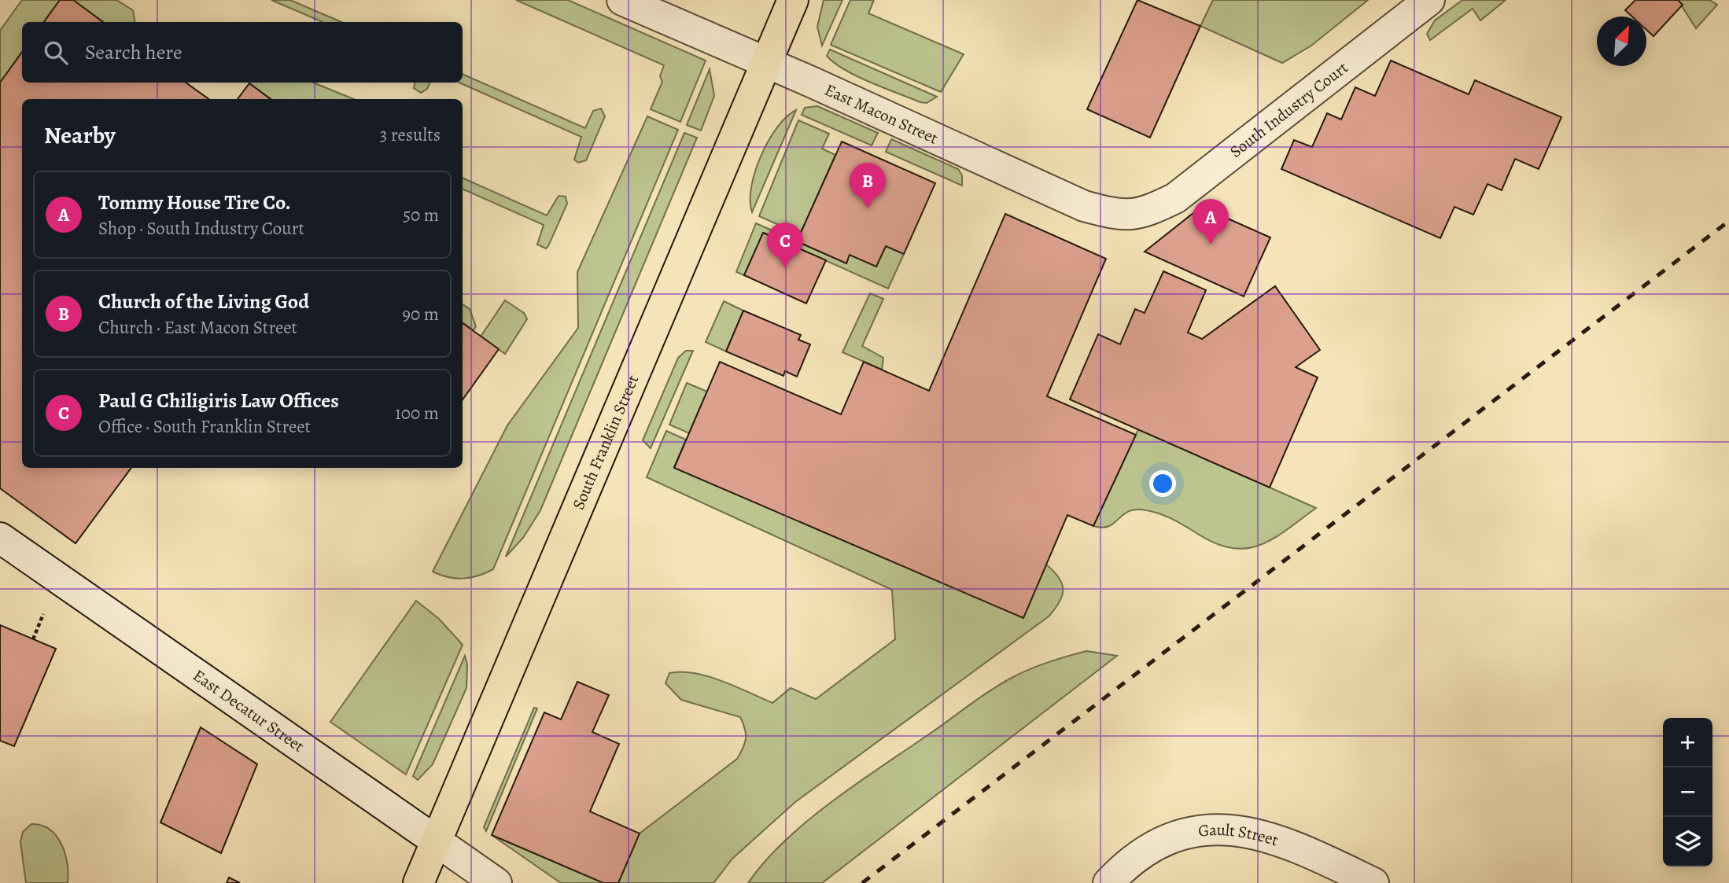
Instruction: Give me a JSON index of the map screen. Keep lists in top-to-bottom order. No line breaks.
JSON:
{"streets":{"main road":["South Franklin Street"],"street":["South Industry Court","East Macon Street","East Decatur Street","Gault Street"]},"crossings":[["South Industry Court","East Macon Street"],["East Macon Street","South Franklin Street"],["South Franklin Street","East Decatur Street"]],"north":"top right","page":{"search":"Search here","heading":["Nearby","3 results"],"pins":["B","A","C"],"list":[{"mark":"A","name":"Tommy House Tire Co.","note":"Shop · South Industry Court","value":"50 m"},{"mark":"B","name":"Church of the Living God","note":"Church · East Macon Street","value":"90 m"},{"mark":"C","name":"Paul G Chiligiris Law Offices","note":"Office · South Franklin Street","value":"100 m"}],"map_buttons":["+","−"]}}
